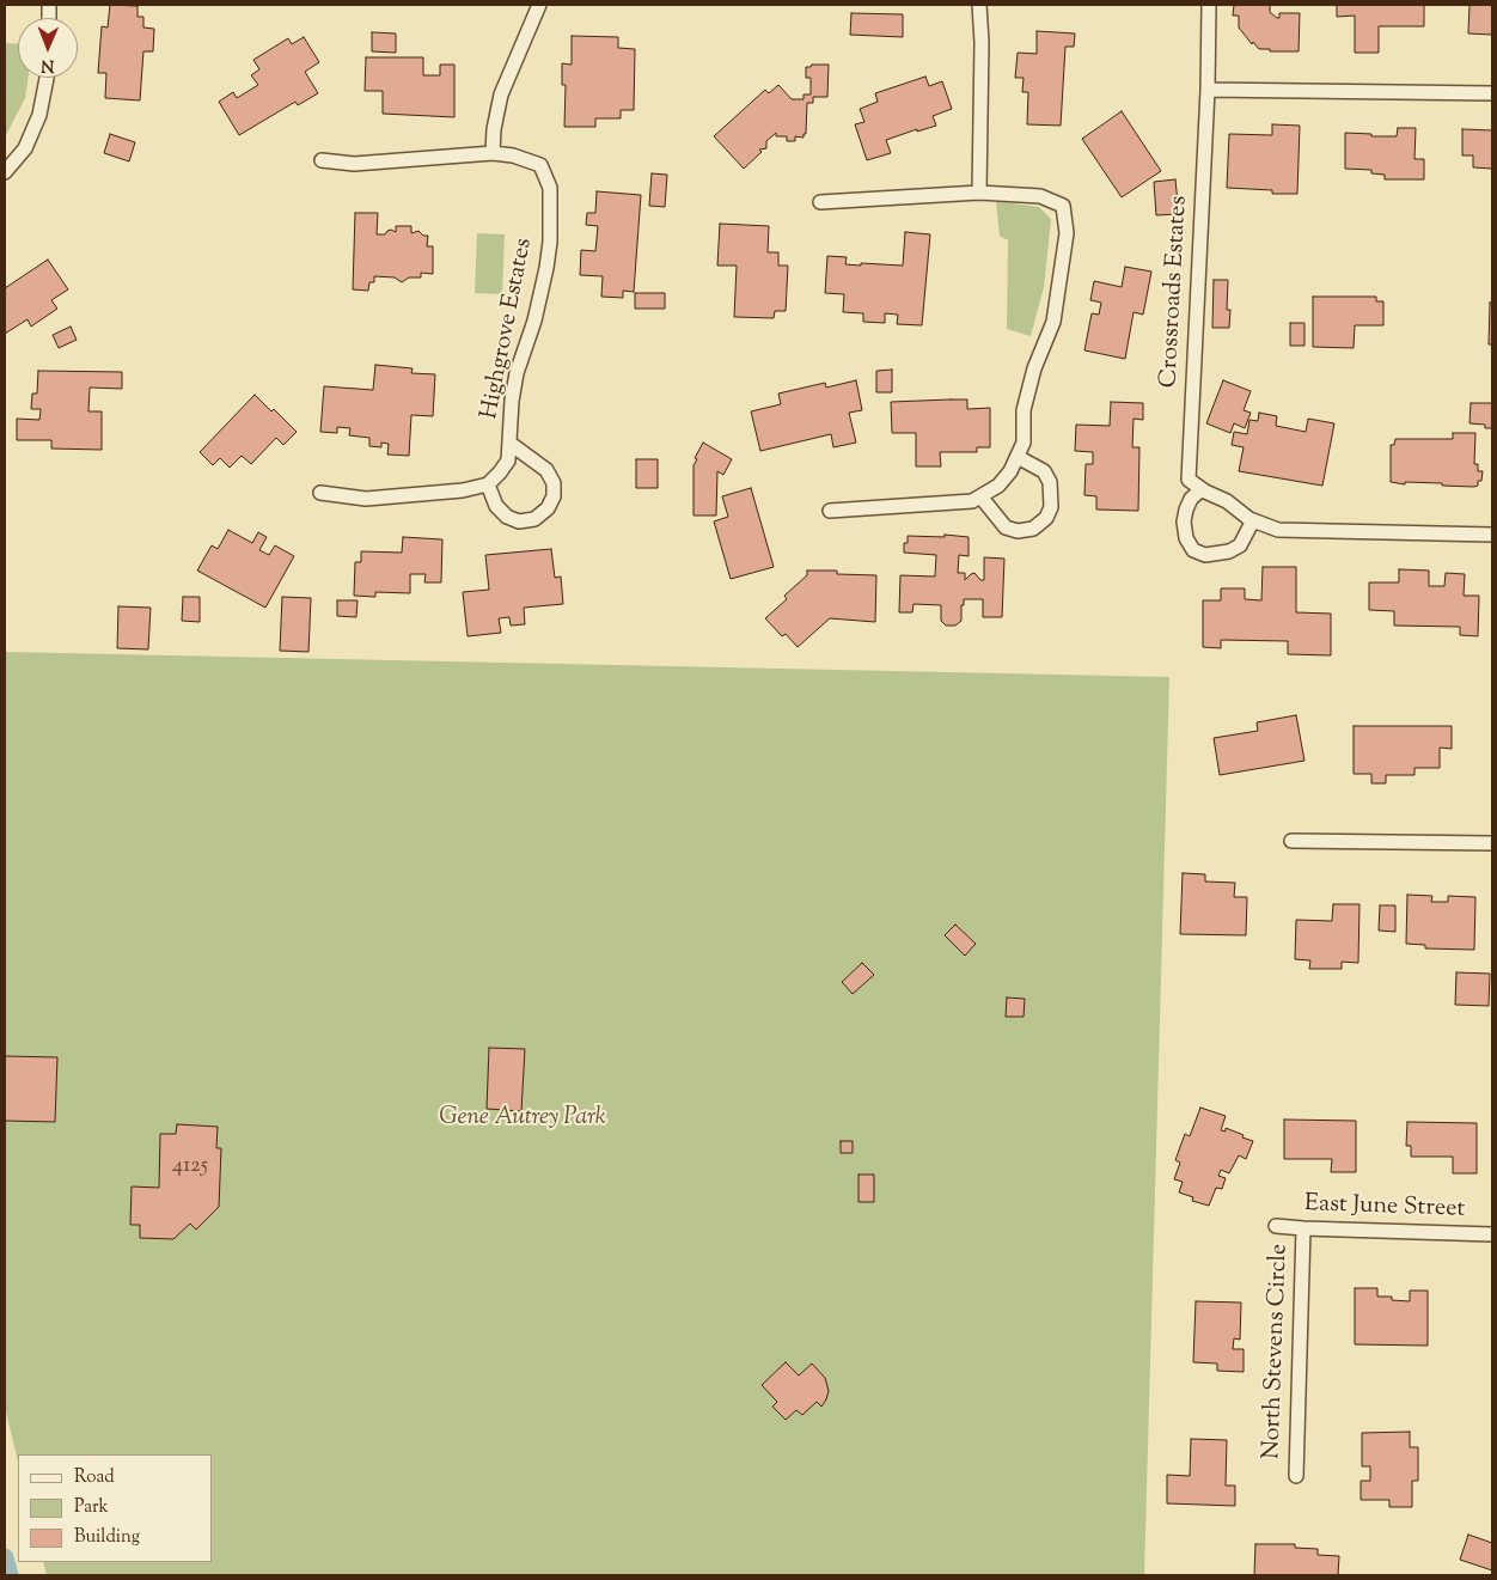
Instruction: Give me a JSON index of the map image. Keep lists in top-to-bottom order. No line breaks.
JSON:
{"streets":{"street":["Crossroads Estates","Highgrove Estates","East June Street","North Stevens Circle"]},"crossings":[["East June Street","North Stevens Circle"]],"parks":["Gene Autrey Park"],"house_numbers":["4125"],"legend":["Road","Park","Building"],"north":"bottom"}
